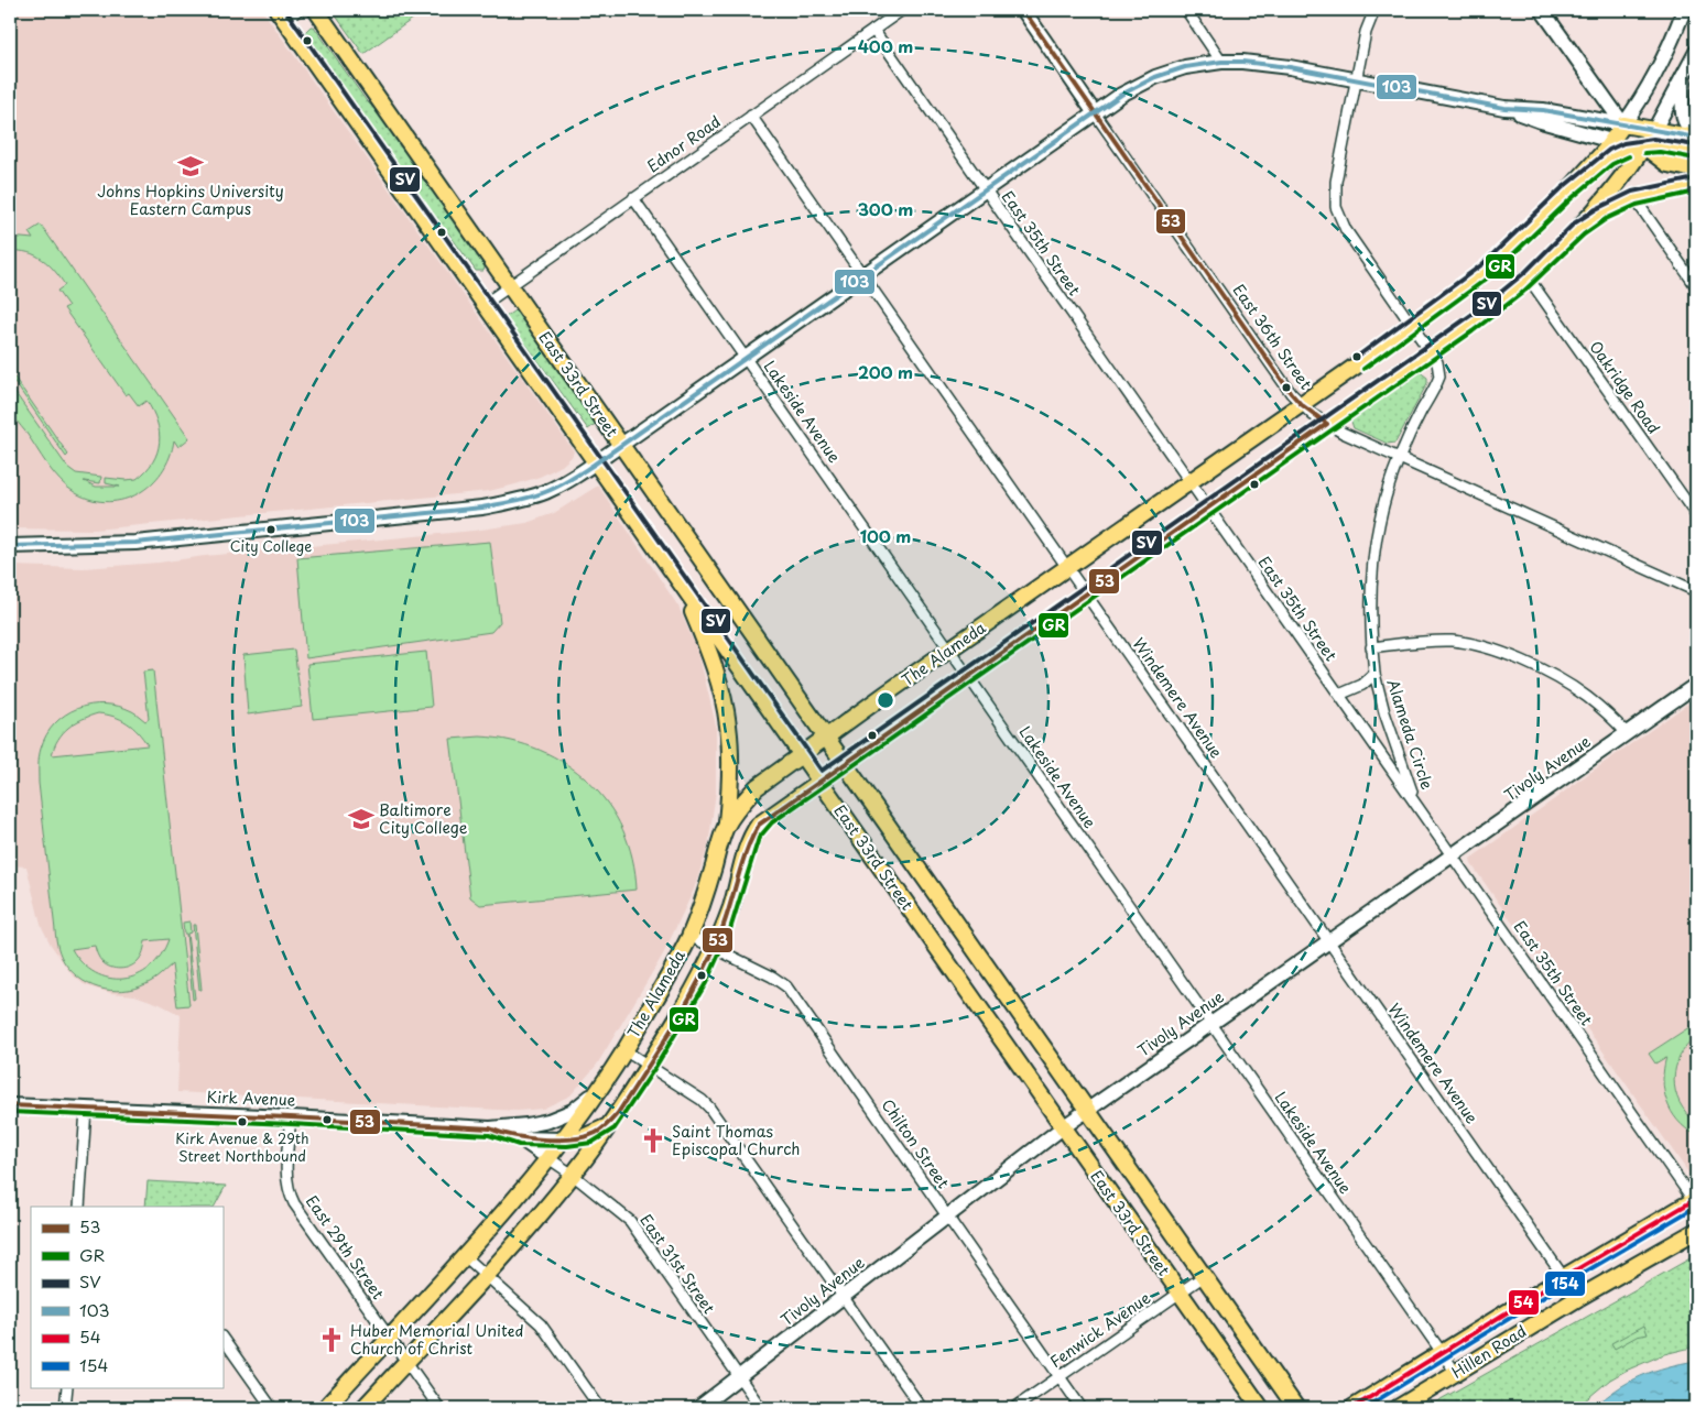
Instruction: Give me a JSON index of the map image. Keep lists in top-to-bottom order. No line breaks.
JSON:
{"streets":{"main road":["East 33rd Street","The Alameda","Hillen Road"],"street":["Ednor Road","East 35th Street","East 36th Street","Oakridge Road","Lakeside Avenue","Windemere Avenue","Alameda Circle","Tivoly Avenue","Kirk Avenue","Chilton Street","East 29th Street","East 31st Street","Fenwick Avenue"]},"crossings":[["Ednor Road","East 35th Street"],["Ednor Road","East 33rd Street"],["Ednor Road","Lakeside Avenue"],["Ednor Road","Windemere Avenue"],["East 35th Street","The Alameda"],["East 35th Street","Alameda Circle"],["East 35th Street","Tivoly Avenue"],["East 35th Street","Hillen Road"],["East 36th Street","The Alameda"],["East 36th Street","Alameda Circle"],["East 33rd Street","The Alameda"],["East 33rd Street","Tivoly Avenue"],["East 33rd Street","Fenwick Avenue"],["Oakridge Road","The Alameda"],["Lakeside Avenue","The Alameda"],["Lakeside Avenue","Tivoly Avenue"],["Lakeside Avenue","Hillen Road"],["The Alameda","Windemere Avenue"],["The Alameda","Alameda Circle"],["The Alameda","Kirk Avenue"],["The Alameda","Chilton Street"],["The Alameda","East 29th Street"],["The Alameda","East 31st Street"],["Windemere Avenue","Tivoly Avenue"],["Windemere Avenue","Hillen Road"],["Tivoly Avenue","Chilton Street"],["Tivoly Avenue","East 31st Street"],["Kirk Avenue","East 29th Street"],["Kirk Avenue","East 31st Street"],["Chilton Street","Fenwick Avenue"]],"places":{"school or university":["Johns Hopkins University Eastern Campus","Baltimore City College"],"other":["City College","Kirk Avenue & 29th Street Northbound"],"church":["Saint Thomas Episcopal Church","Huber Memorial United Church of Christ"]},"lines":["transit line 53","transit line SV","transit line 103","transit line GR","transit line 54","transit line 154"],"legend":["53","GR","SV","103","54","154"],"rings":["400 m","300 m","200 m","100 m"]}
